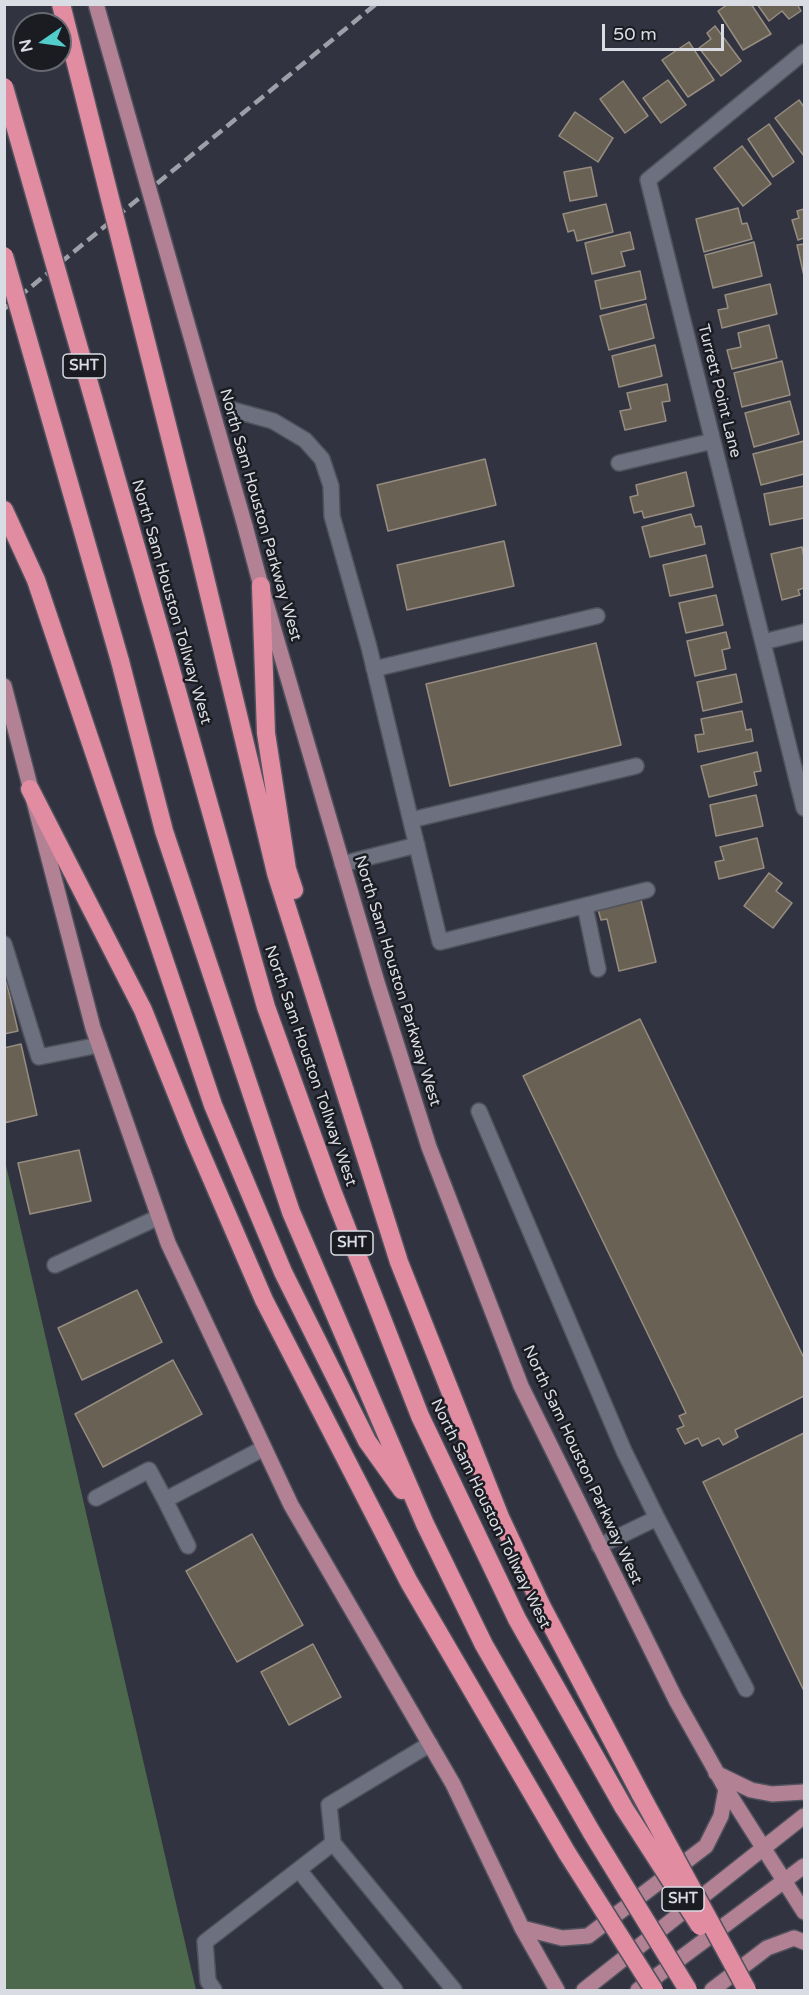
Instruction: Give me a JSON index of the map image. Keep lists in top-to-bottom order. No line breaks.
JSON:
{"streets":{"highway":["SHT","North Sam Houston Tollway West"],"main road":["North Sam Houston Parkway West"],"street":["Turrett Point Lane"]},"scale_bar":"50 m","north":"left"}
